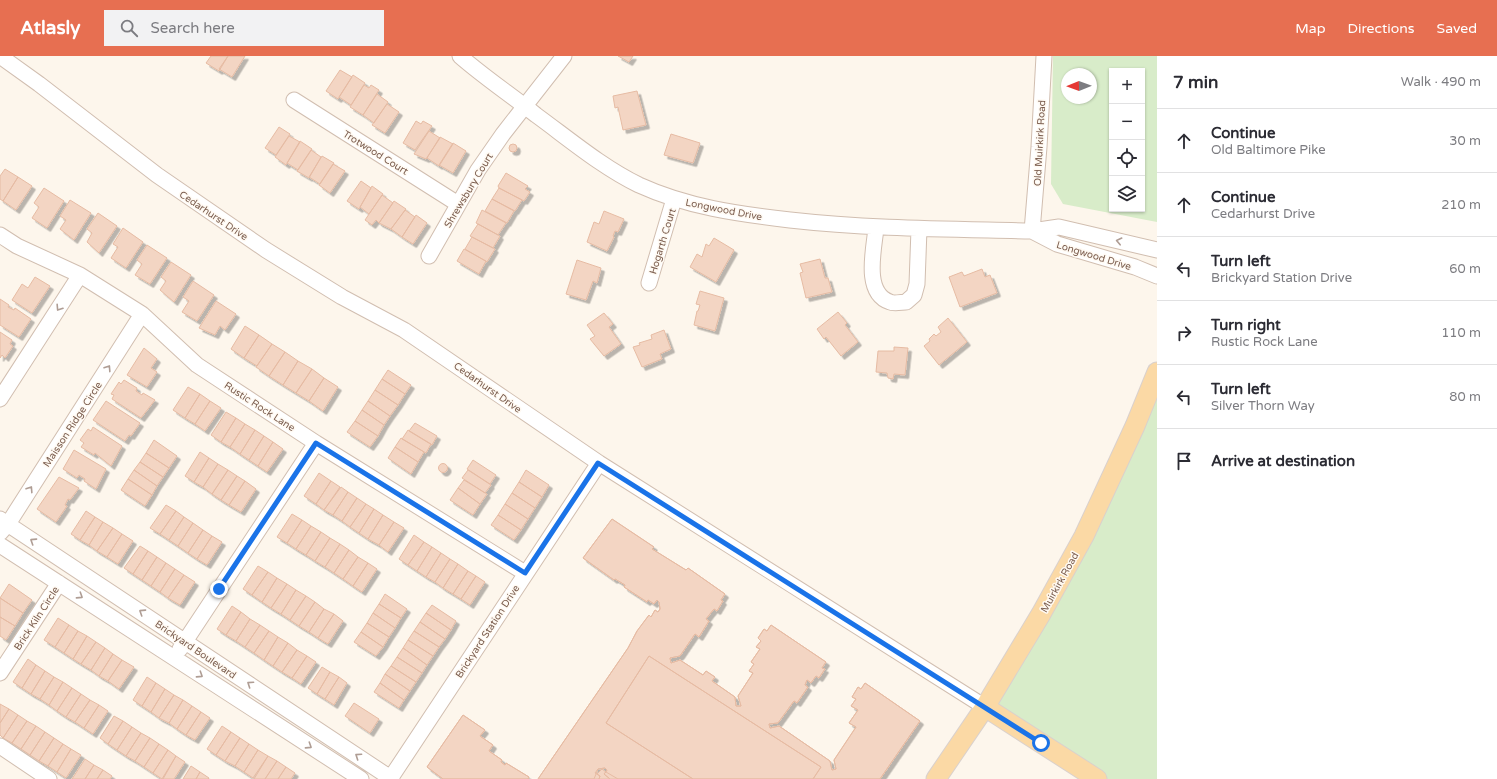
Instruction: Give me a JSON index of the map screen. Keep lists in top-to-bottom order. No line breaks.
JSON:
{"streets":{"main road":["Muirkirk Road"],"street":["Old Muirkirk Road","Trotwood Court","Shrewsbury Court","Longwood Drive","Cedarhurst Drive","Hogarth Court","Rustic Rock Lane","Maisson Ridge Circle","Brick Kiln Circle","Brickyard Station Drive","Brickyard Boulevard"]},"crossings":[["Old Muirkirk Road","Longwood Drive"],["Trotwood Court","Shrewsbury Court"],["Shrewsbury Court","Longwood Drive"],["Longwood Drive","Hogarth Court"],["Cedarhurst Drive","Muirkirk Road"],["Cedarhurst Drive","Brickyard Station Drive"],["Rustic Rock Lane","Maisson Ridge Circle"],["Rustic Rock Lane","Brickyard Station Drive"],["Maisson Ridge Circle","Brickyard Boulevard"],["Brick Kiln Circle","Brickyard Boulevard"],["Brickyard Station Drive","Brickyard Boulevard"]],"north":"left","page":{"header":"Atlasly","search":"Search here","nav":["Map","Directions","Saved"],"heading":["7 min","Walk · 490 m"],"map_buttons":["+","−"],"list":[["Continue","Old Baltimore Pike","30 m"],["Continue","Cedarhurst Drive","210 m"],["Turn left","Brickyard Station Drive","60 m"],["Turn right","Rustic Rock Lane","110 m"],["Turn left","Silver Thorn Way","80 m"],"Arrive at destination"]}}
